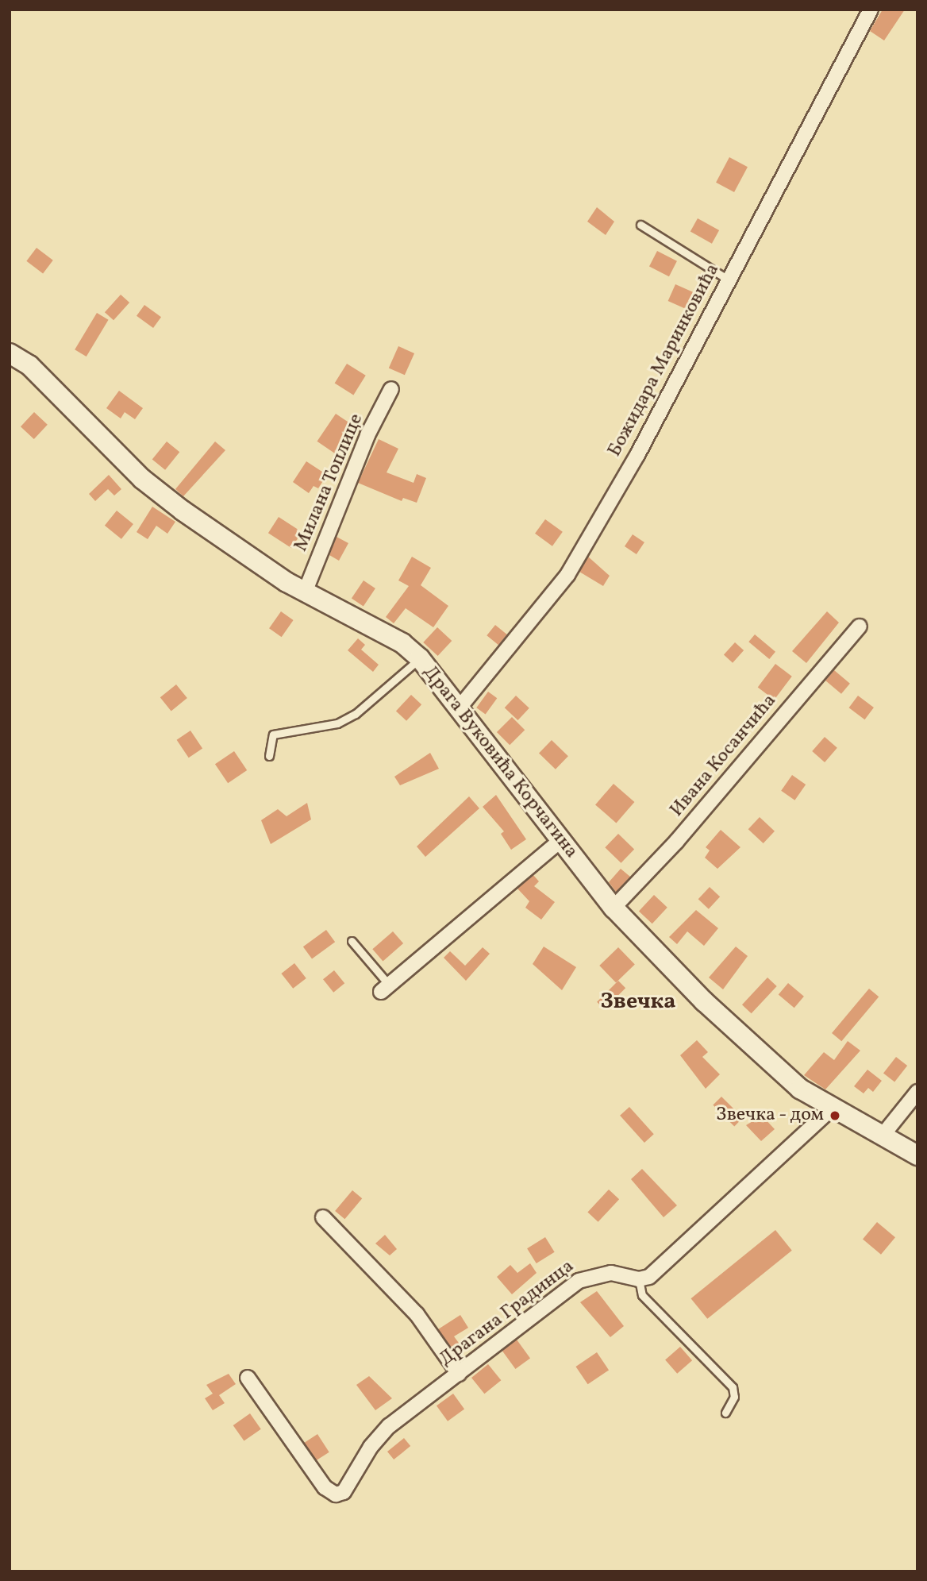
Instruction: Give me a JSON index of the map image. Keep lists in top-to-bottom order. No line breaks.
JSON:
{"streets":{"street":["Божидара Маринковића","Милана Топлице","Ивана Косанчића","Драга Вуковића Корчагина","Драгана Градинца"]},"crossings":[["Божидара Маринковића","Драга Вуковића Корчагина"],["Милана Топлице","Драга Вуковића Корчагина"],["Ивана Косанчића","Драга Вуковића Корчагина"]],"districts":["Звечка"],"places":["Звечка - дом"]}
